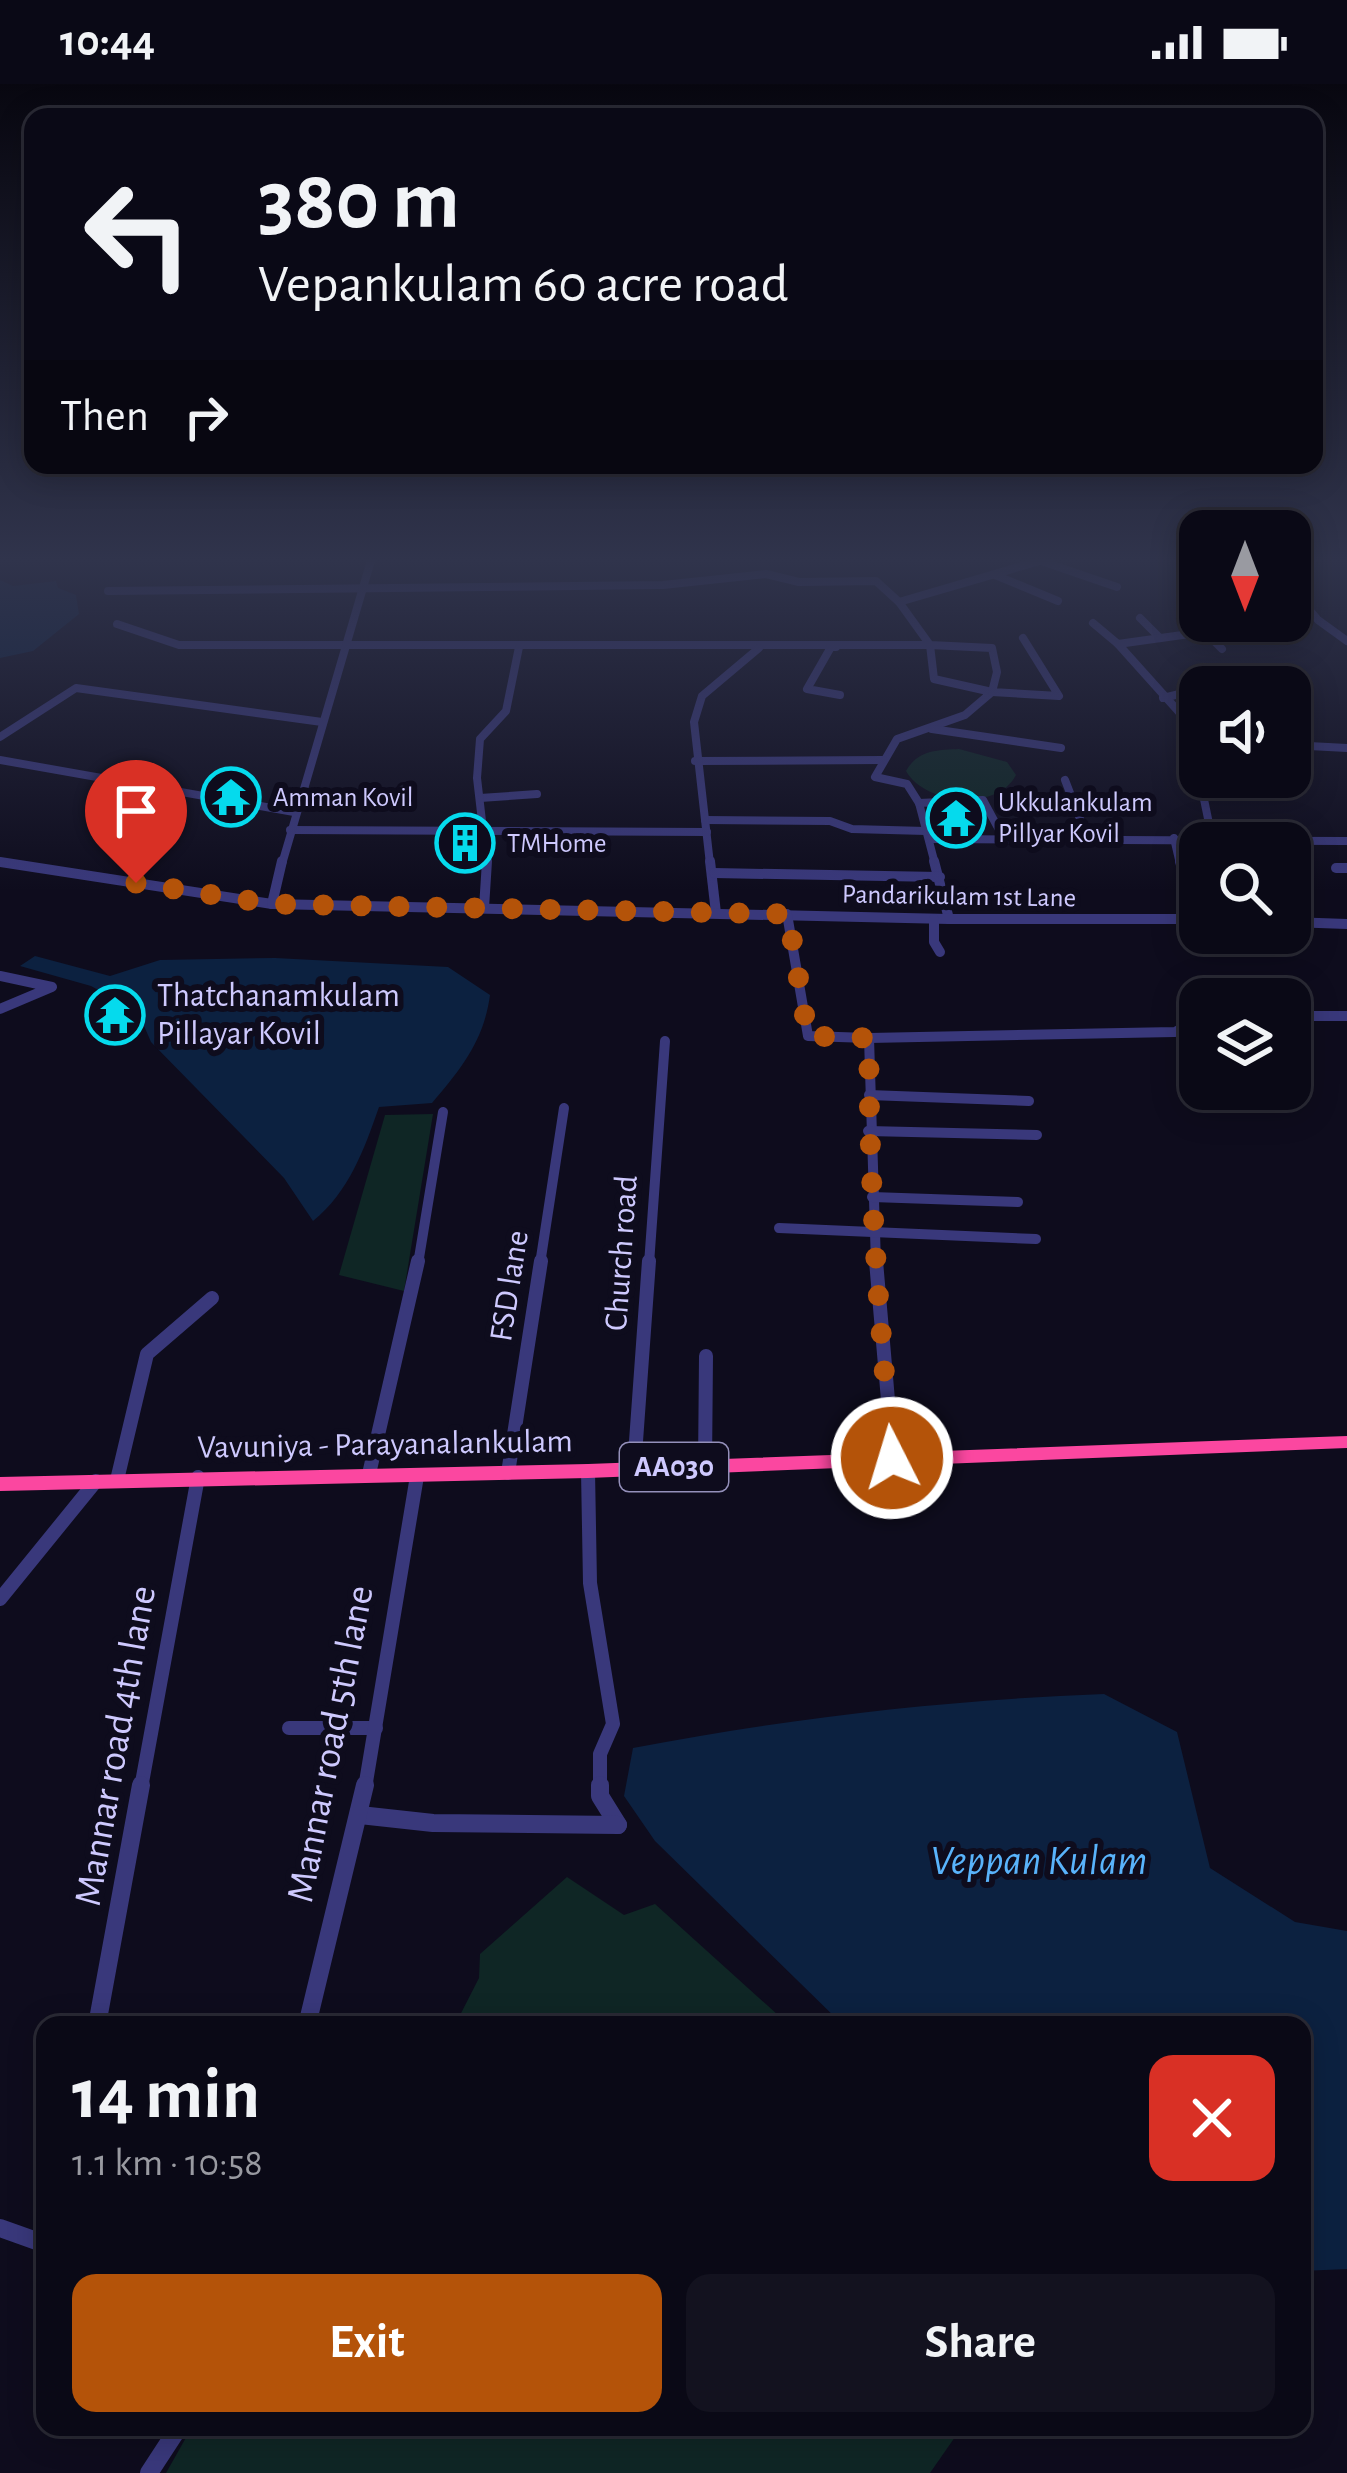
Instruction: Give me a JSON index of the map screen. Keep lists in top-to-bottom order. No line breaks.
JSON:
{"streets":{"highway":["Vavuniya - Parayanalankulam","AA030"],"street":["Pandarikulam 1st Lane","Church road","FSD lane","Mannar road 5th lane","Mannar road 4th lane"]},"crossings":[["Church road","Vavuniya - Parayanalankulam"],["FSD lane","Vavuniya - Parayanalankulam"],["Vavuniya - Parayanalankulam","Mannar road 5th lane"],["Vavuniya - Parayanalankulam","Mannar road 4th lane"]],"water":["Veppan Kulam"],"places":{"temple":["Amman Kovil","Ukkulankulam Pillyar Kovil","Thatchanamkulam Pillayar Kovil"],"building":["TMHome"]},"north":"bottom","page":{"status":"10:44","turn":["380 m","Vepankulam 60 acre road"],"then":"Then","heading":["14 min","1.1 km · 10:58"],"buttons":["Exit","Share"]}}
